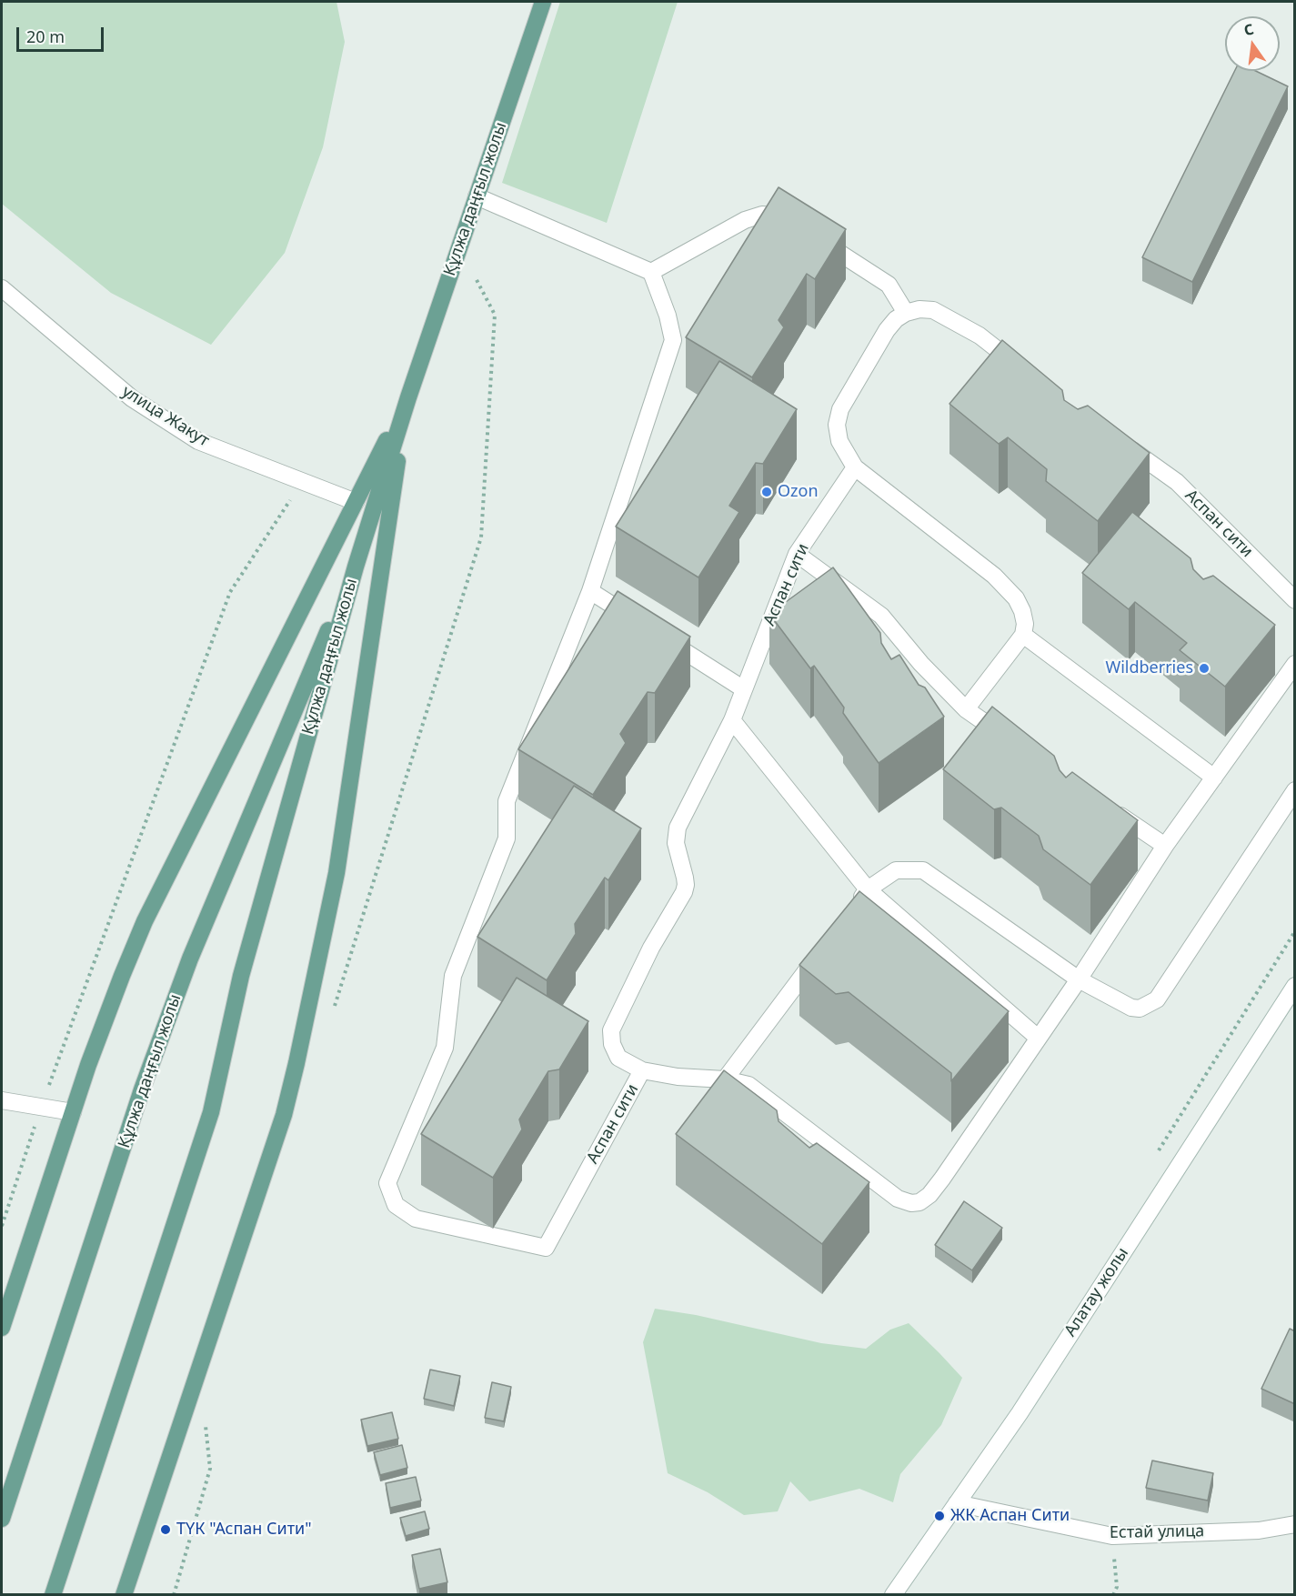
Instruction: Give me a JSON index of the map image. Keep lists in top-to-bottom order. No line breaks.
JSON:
{"streets":{"main road":["Құлжа даңғыл жолы"],"street":["улица Жакут","Аспан сити","Алатау жолы","Естай улица"]},"crossings":[["Алатау жолы","Естай улица"]],"places":["Ozon","Wildberries","ЖК Аспан Сити","ТҮК \"Аспан Сити\""],"scale_bar":"20 m","north":"top"}
